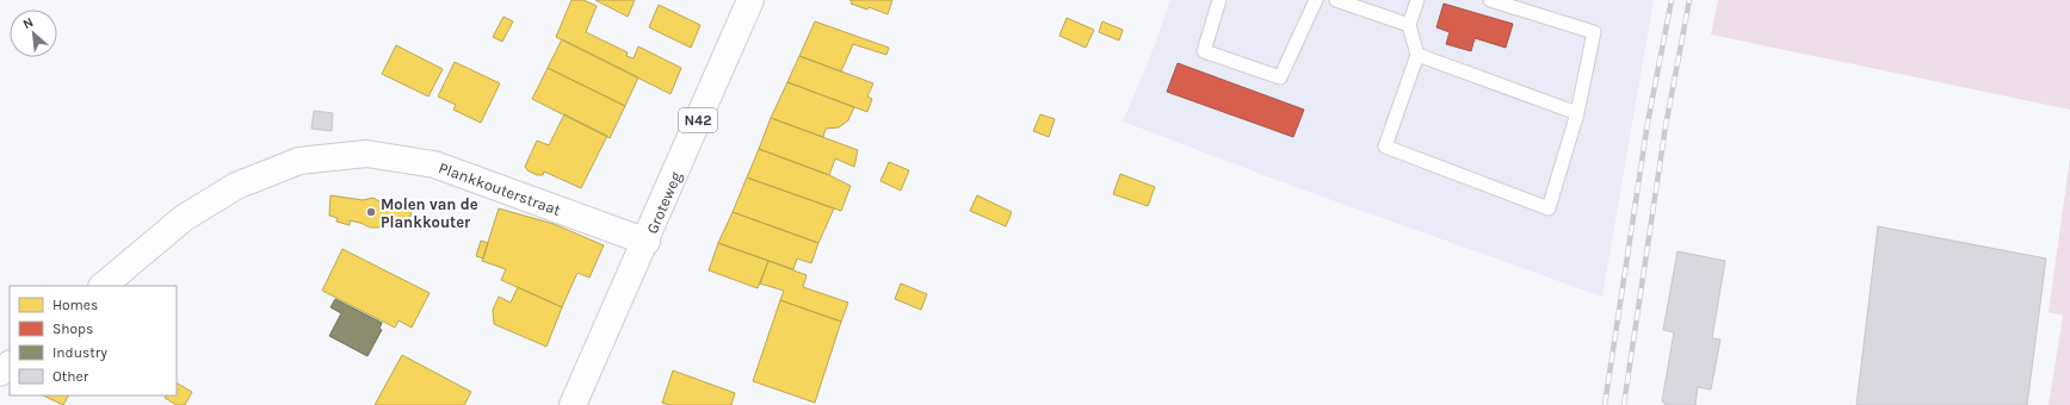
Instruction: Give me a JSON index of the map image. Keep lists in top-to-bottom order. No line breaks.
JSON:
{"streets":{"street":["N42","Plankkouterstraat","Groteweg"]},"crossings":[["Plankkouterstraat","Groteweg"]],"places":["Molen van de Plankkouter"],"legend":["Homes","Shops","Industry","Other"],"north":"top left"}
